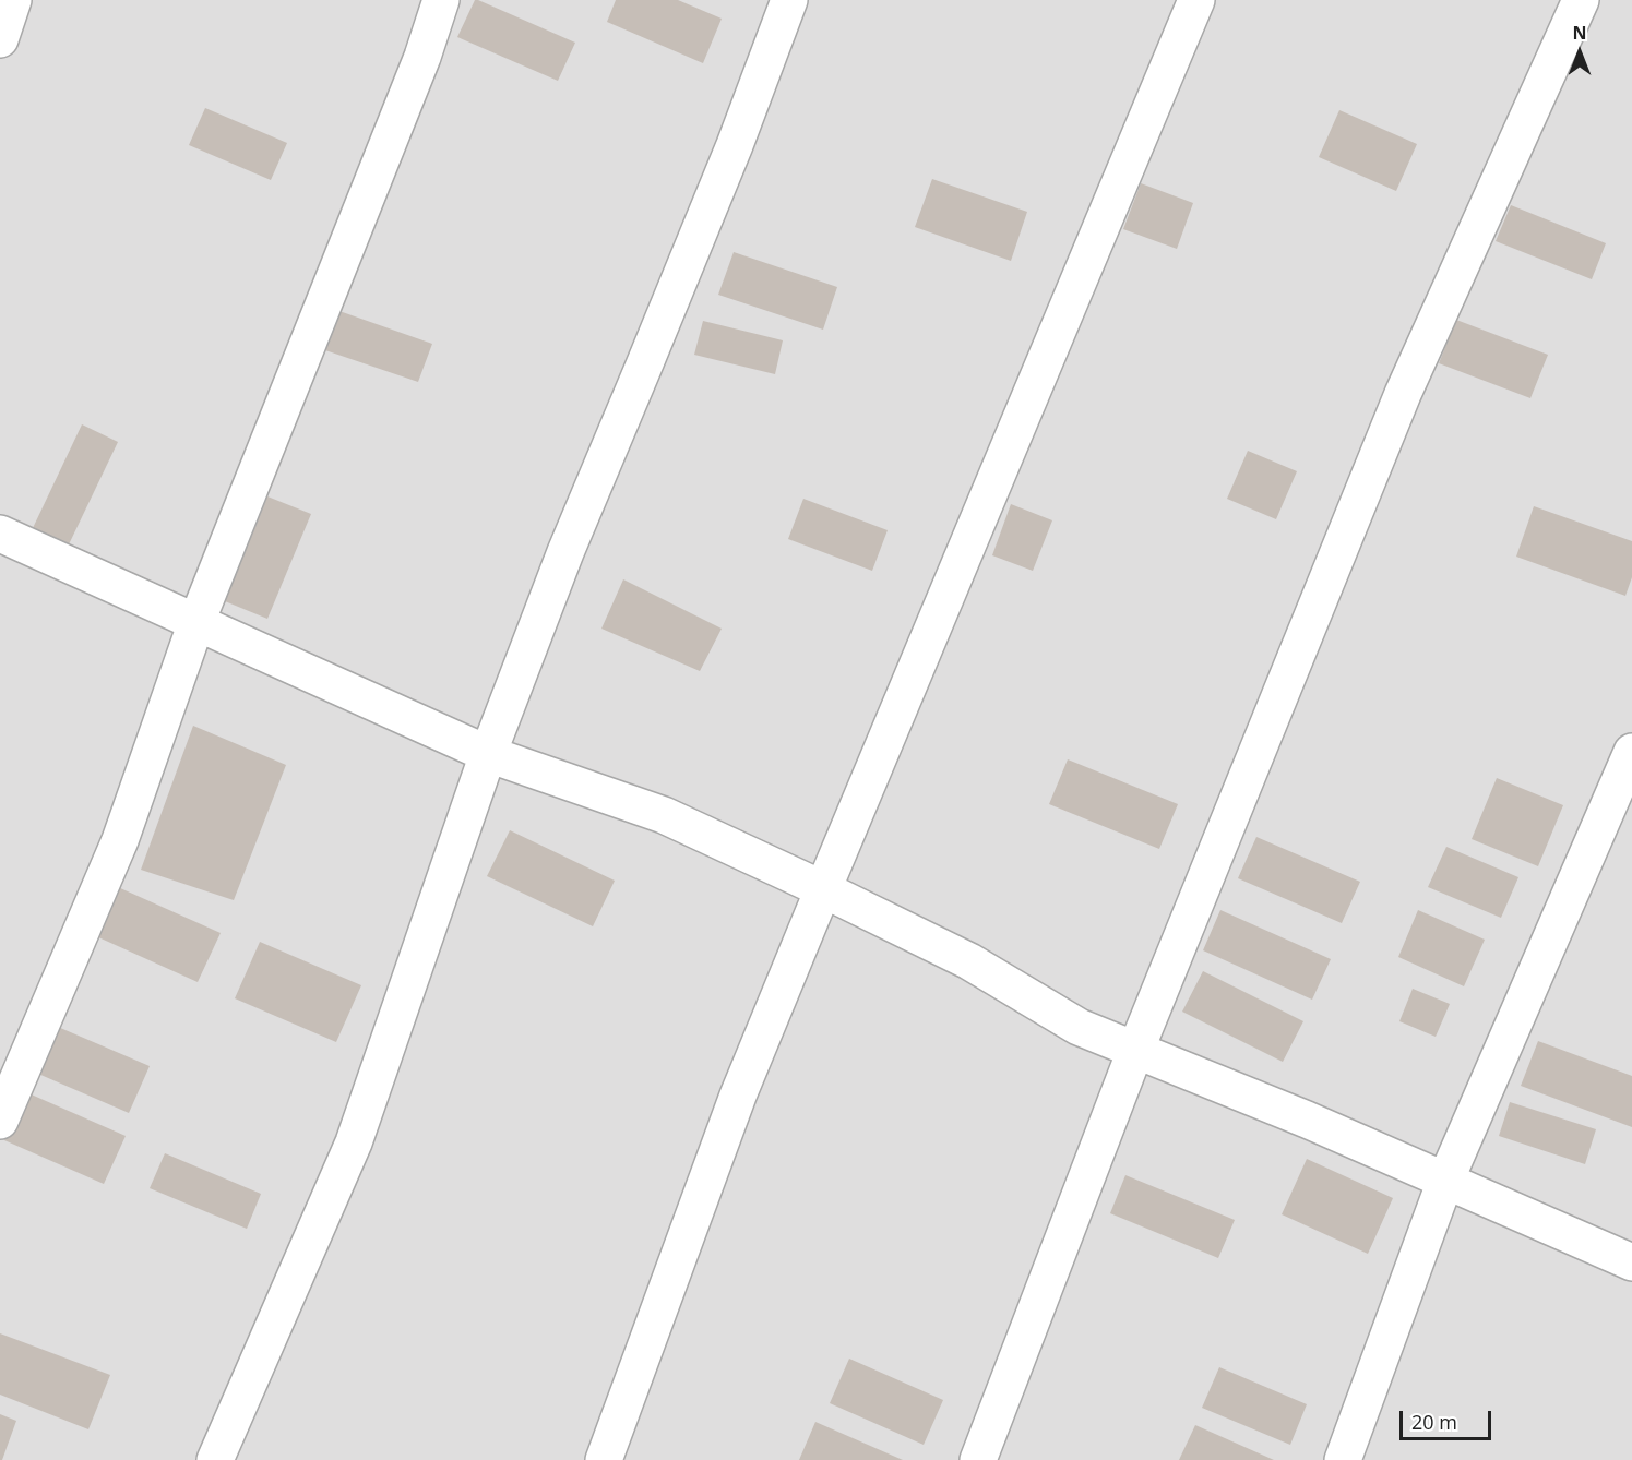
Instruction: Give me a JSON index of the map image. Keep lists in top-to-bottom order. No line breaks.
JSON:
{"scale_bar":"20 m","north":"top"}
